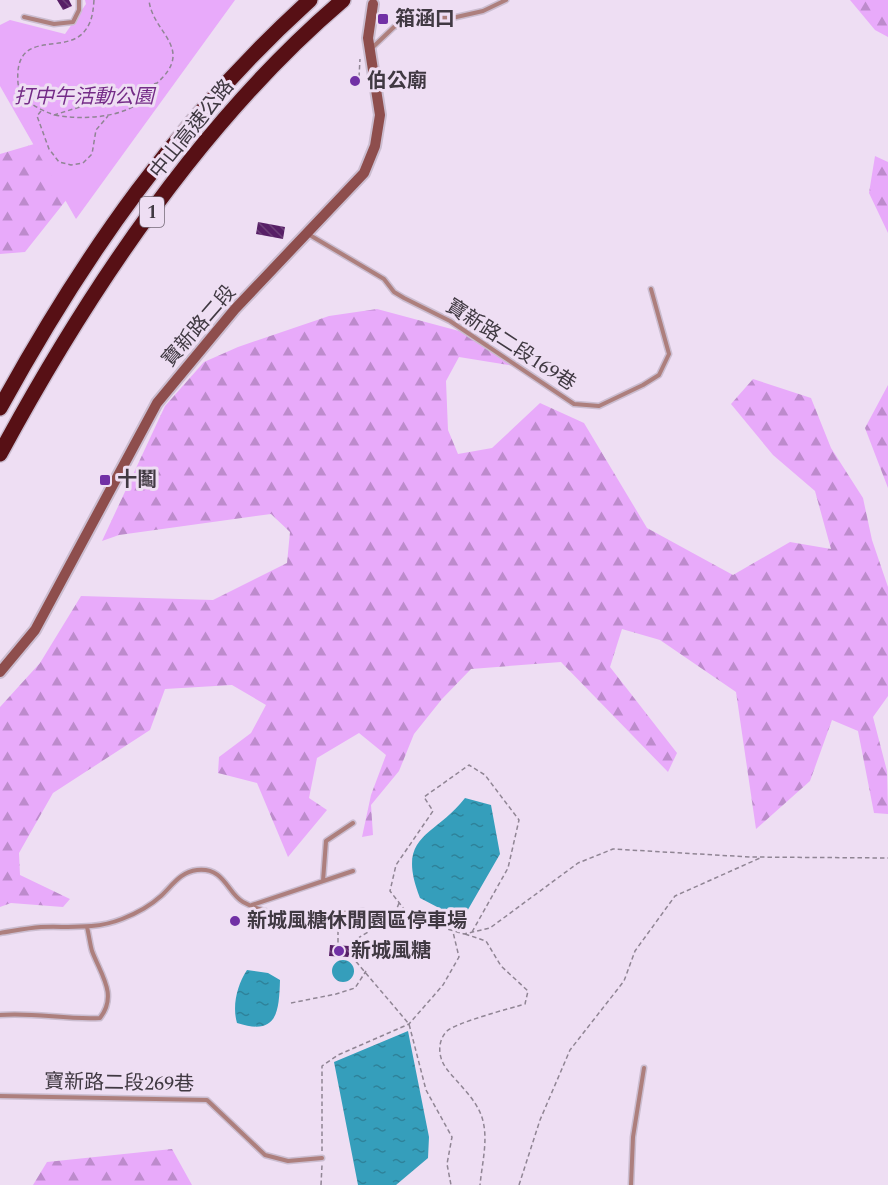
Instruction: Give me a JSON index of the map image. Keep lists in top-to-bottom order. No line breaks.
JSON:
{"streets":{"highway":["中山高速公路","1"],"street":["寶新路二段"],"lane":["寶新路二段169巷","寶新路二段269巷"]},"crossings":[["寶新路二段","寶新路二段169巷"]],"parks":["打中午活動公園"],"places":{"transit":["箱涵口","十鬮"],"other":["伯公廟","新城風糖休閒園區停車場","新城風糖"]}}
